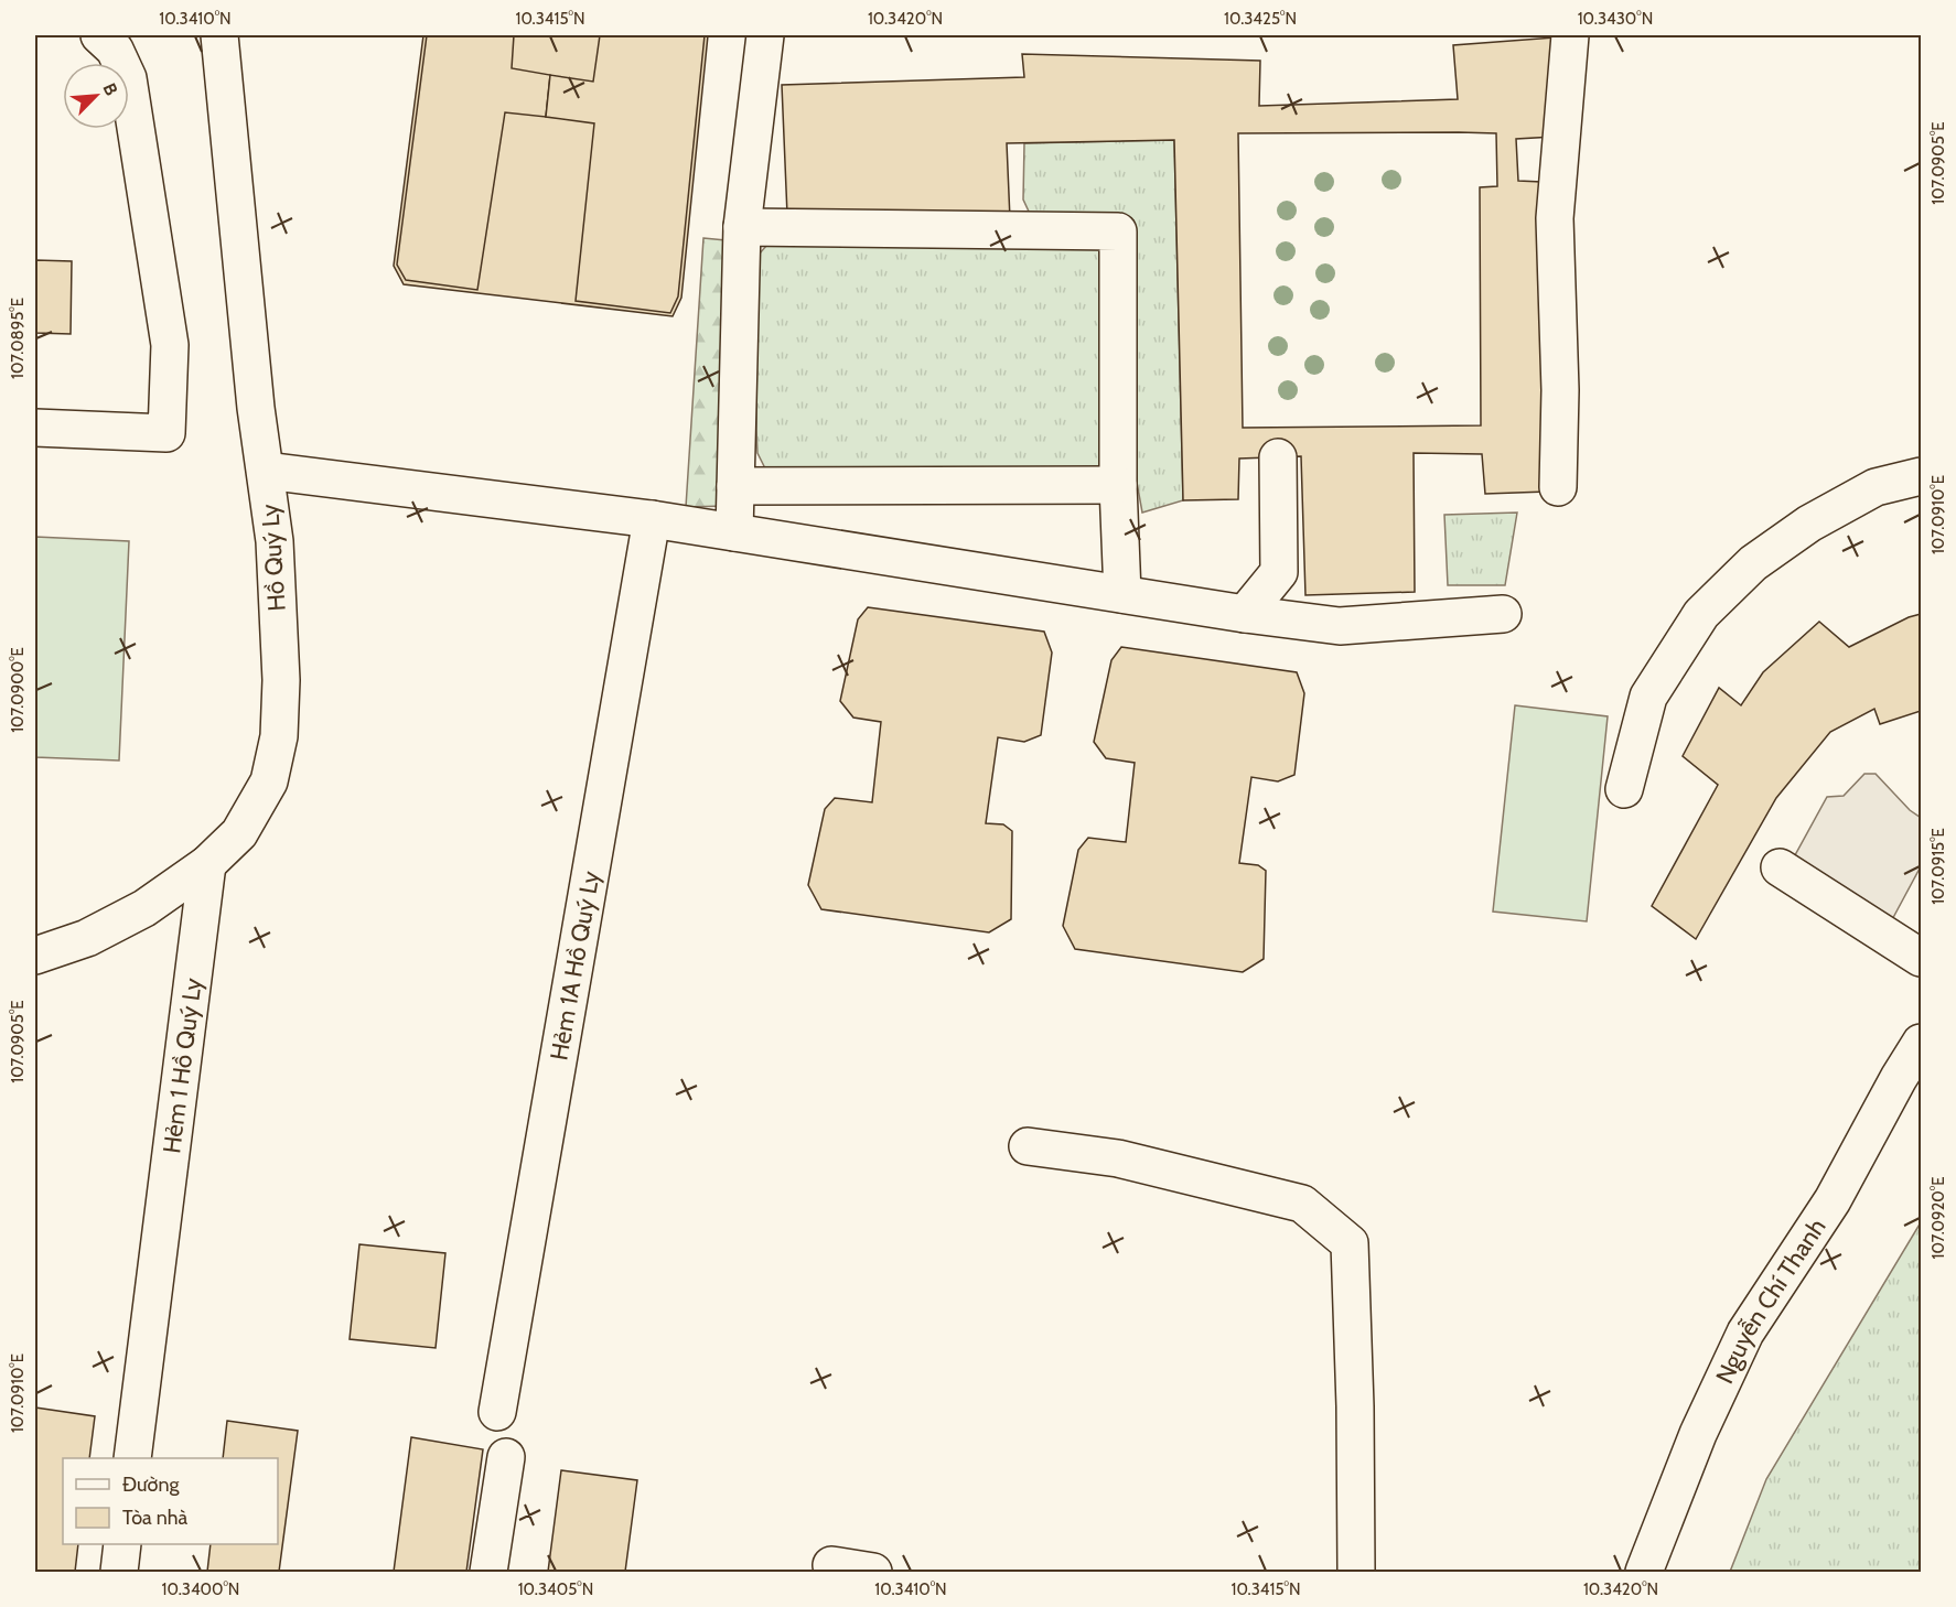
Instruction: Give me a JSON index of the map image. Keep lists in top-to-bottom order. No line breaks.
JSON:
{"streets":{"street":["Hồ Quý Ly","Hẻm 1A Hồ Quý Ly","Hẻm 1 Hồ Quý Ly","Nguyễn Chí Thanh"]},"crossings":[["Hồ Quý Ly","Hẻm 1 Hồ Quý Ly"]],"legend":["Đường","Tòa nhà"],"north":"top right","coordinates":["10.3410°N","10.3415°N","10.3420°N","10.3425°N","10.3430°N","107.0905°E","107.0895°E","107.0910°E","107.0900°E","107.0915°E","107.0920°E","10.3400°N","10.3405°N"]}
